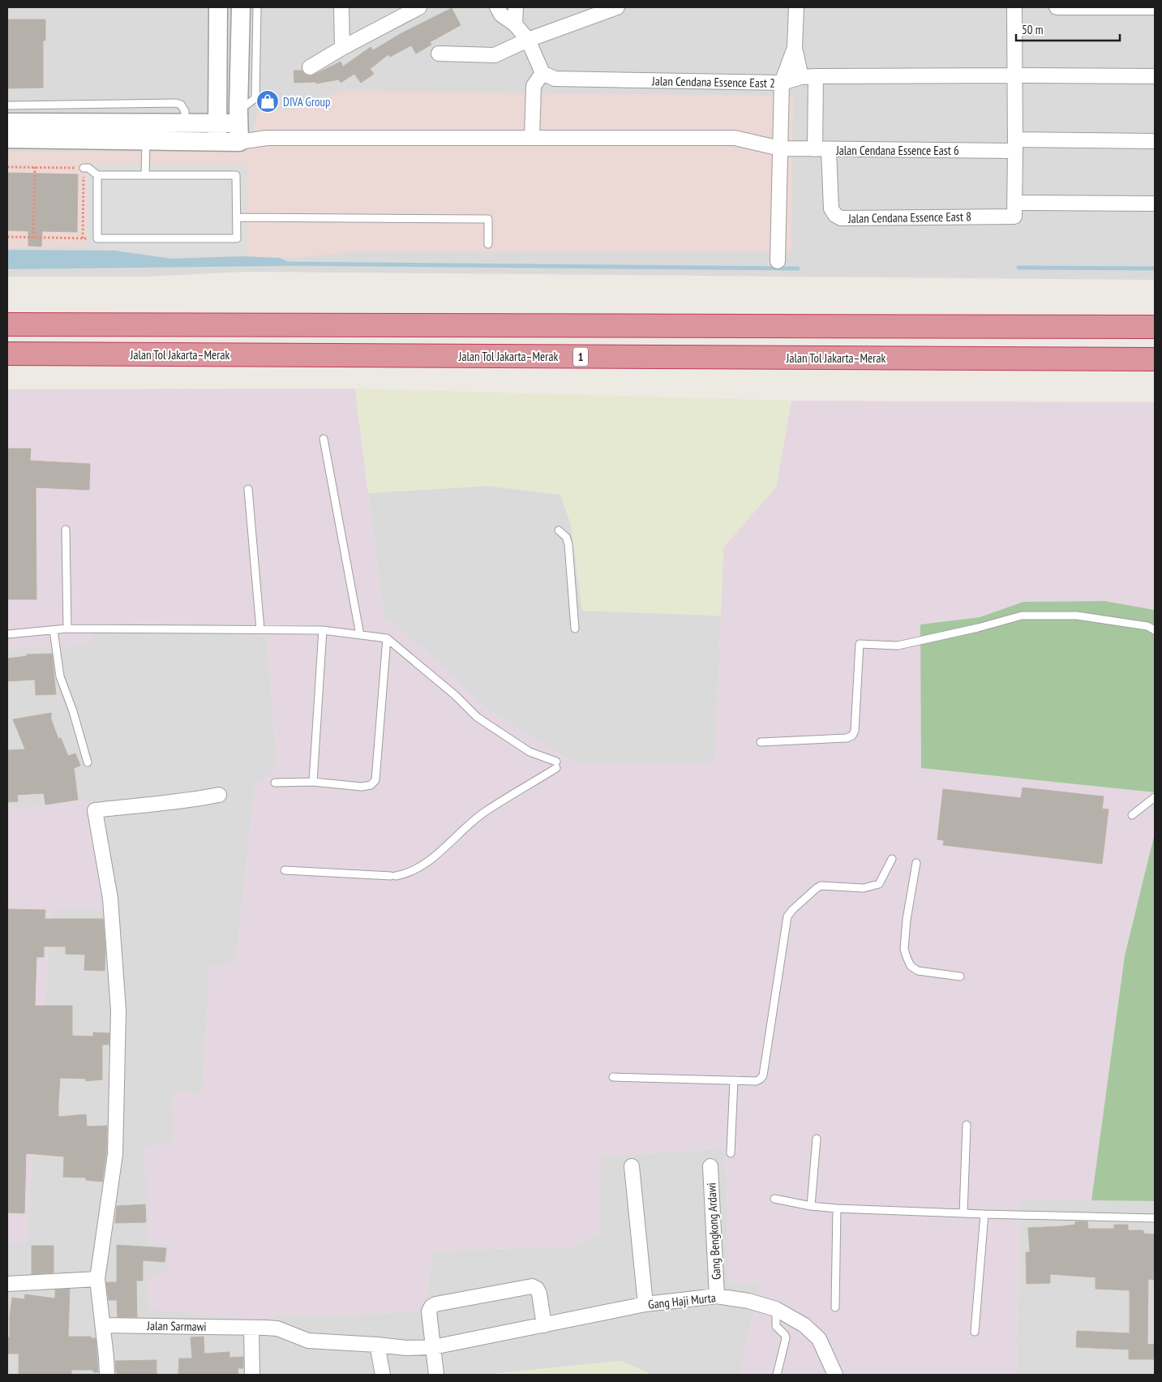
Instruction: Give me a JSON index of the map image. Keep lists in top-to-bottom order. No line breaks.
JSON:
{"streets":{"highway":["Jalan Tol Jakarta–Merak","1"],"street":["Jalan Cendana Essence East 2","Jalan Cendana Essence East 6","Jalan Cendana Essence East 8","Gang Bengkong Ardawi","Gang Haji Murta","Jalan Sarmawi"]},"crossings":[["Jalan Cendana Essence East 6","Jalan Cendana Essence East 8"],["Gang Bengkong Ardawi","Gang Haji Murta"],["Gang Haji Murta","Jalan Sarmawi"]],"places":{"shop":["DIVA Group"]},"scale_bar":"50 m"}
